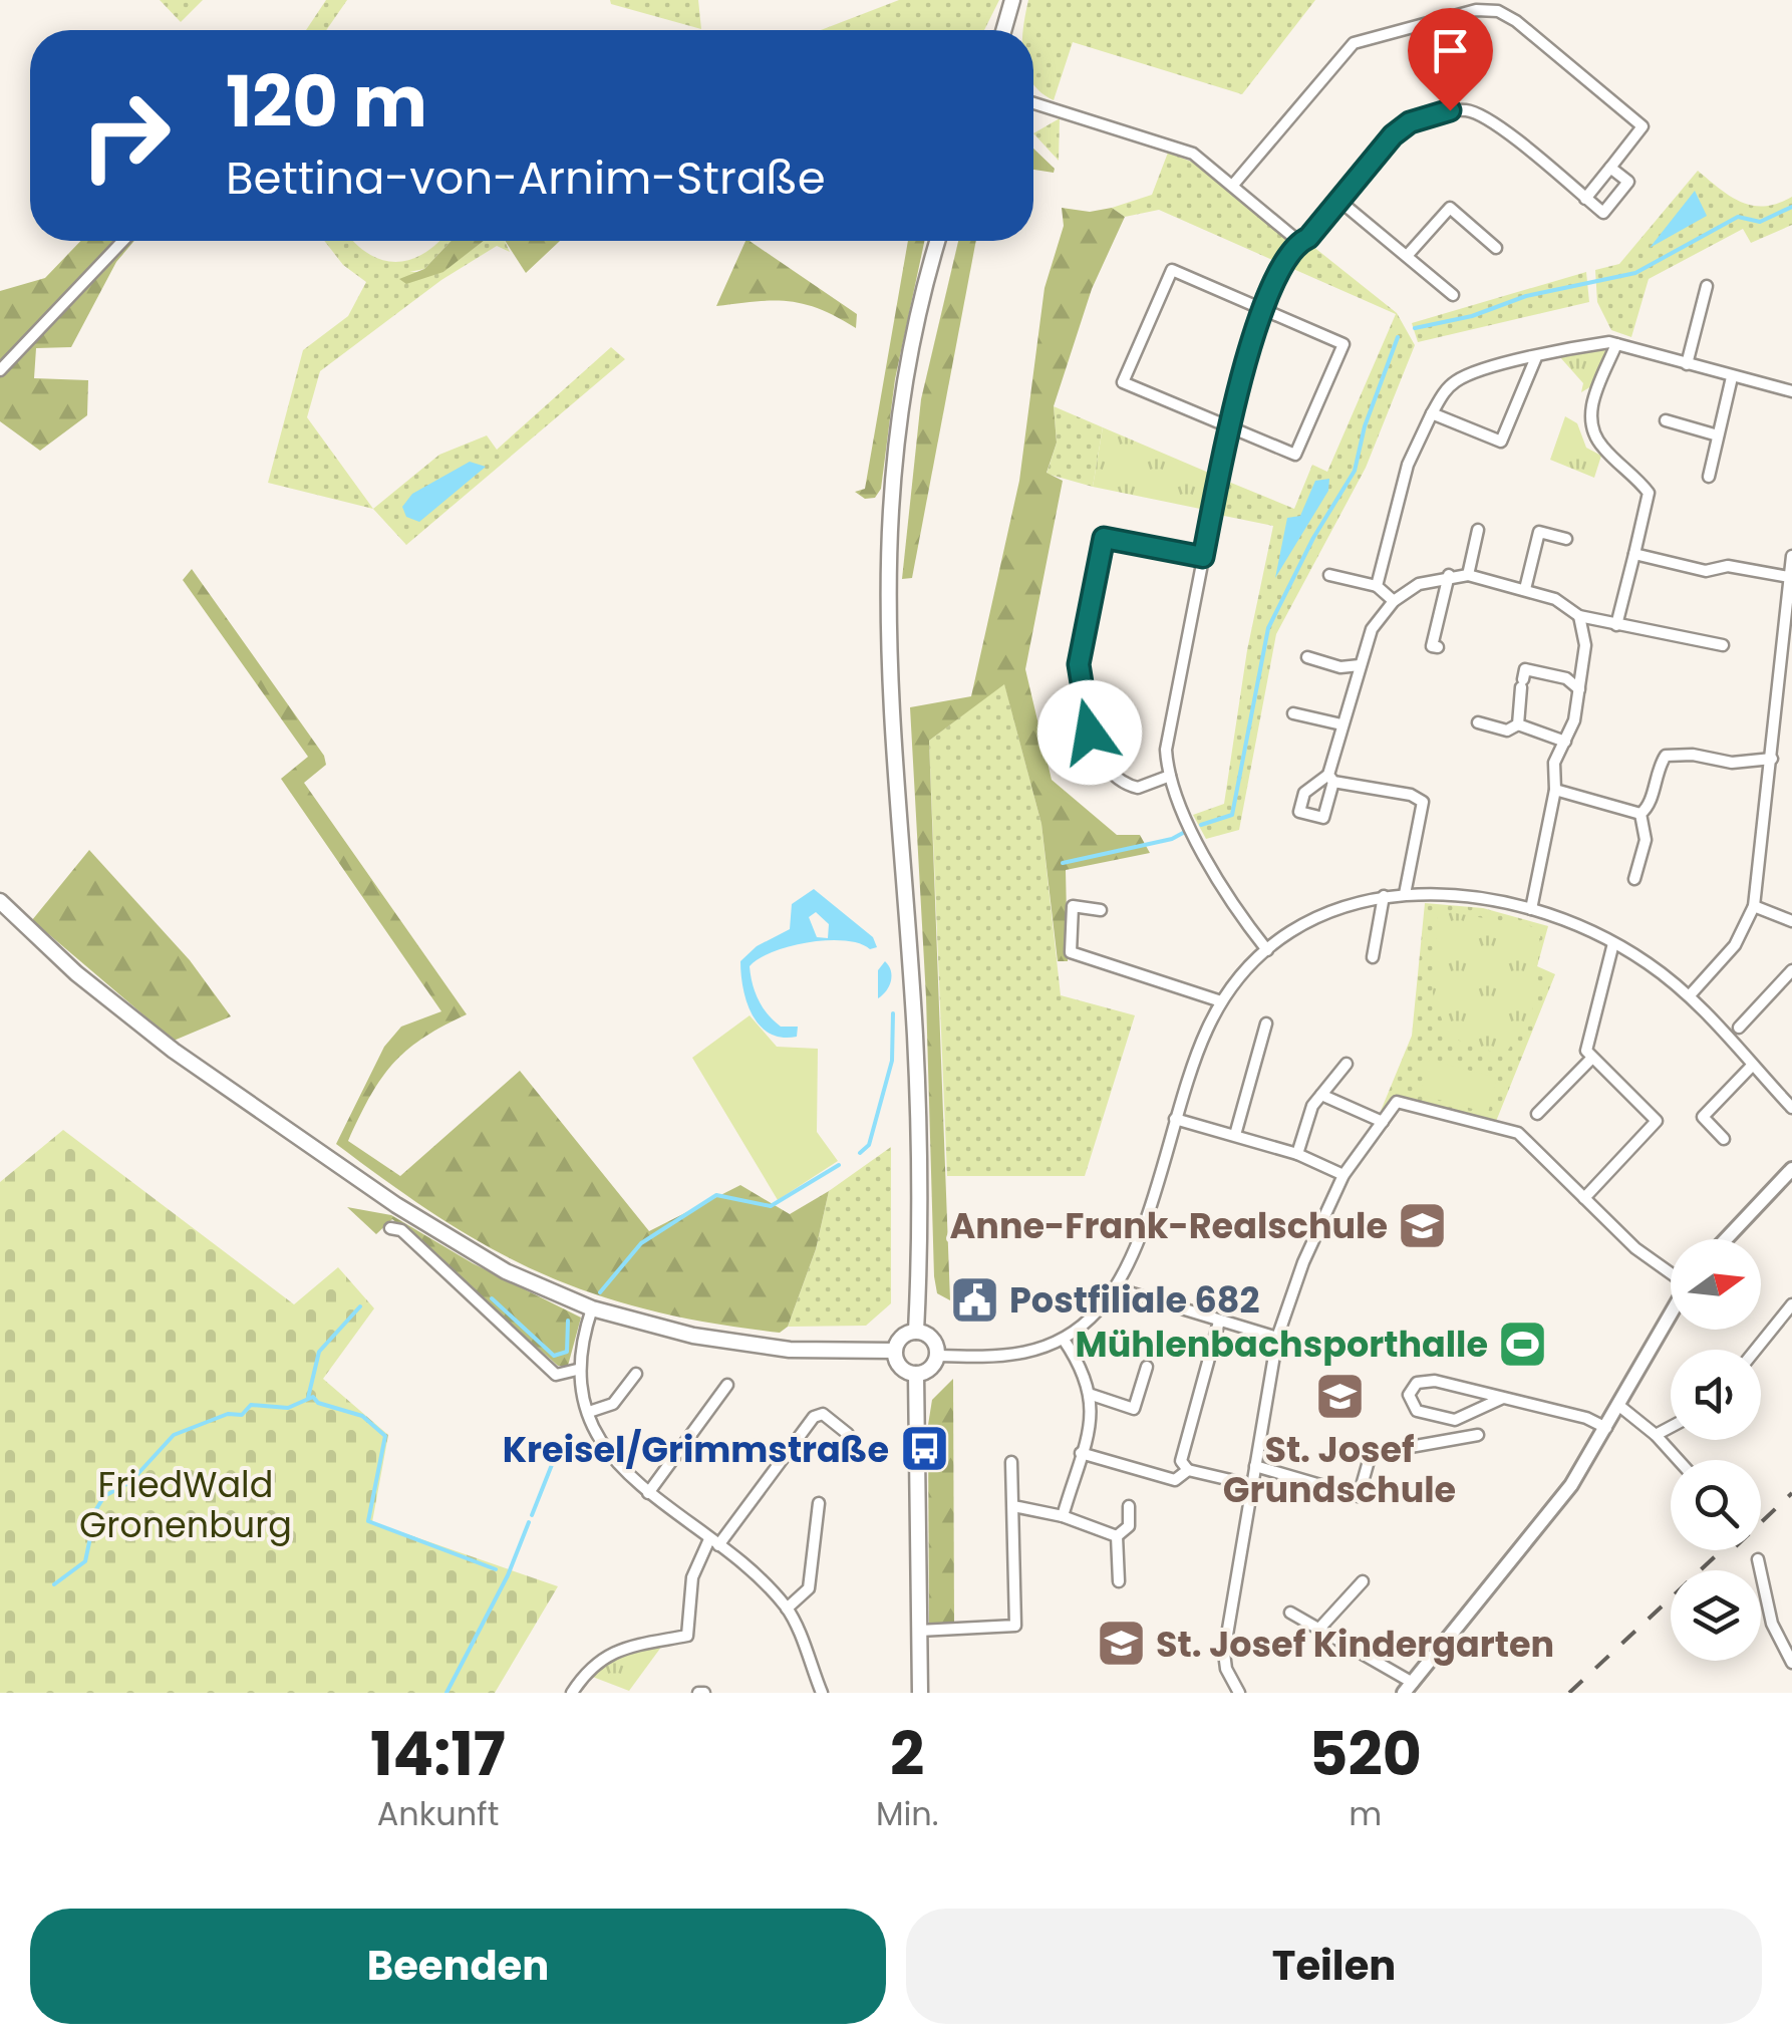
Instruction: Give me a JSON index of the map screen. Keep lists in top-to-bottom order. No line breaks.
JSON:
{"parks":["FriedWald Gronenburg"],"places":{"school or university":["Anne-Frank-Realschule","St. Josef Grundschule","St. Josef Kindergarten"],"public building":["Postfiliale 682"],"sports":["Mühlenbachsporthalle"],"bus stop":["Kreisel/Grimmstraße"]},"north":"right","page":{"turn":["120 m","Bettina-von-Arnim-Straße"],"eta":["14:17","Ankunft","2","Min.","520","m"],"buttons":["Beenden","Teilen"]}}
